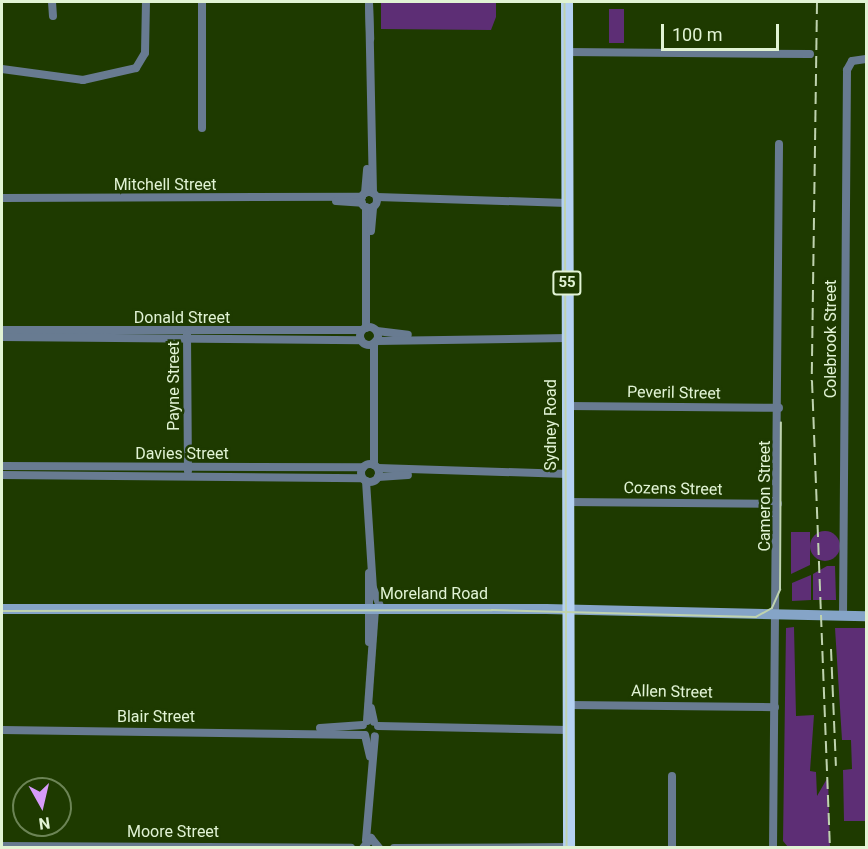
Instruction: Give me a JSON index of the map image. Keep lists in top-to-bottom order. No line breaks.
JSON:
{"streets":{"highway":["55","Sydney Road"],"main road":["Moreland Road"],"street":["Mitchell Street","Donald Street","Colebrook Street","Payne Street","Peveril Street","Davies Street","Cozens Street","Cameron Street","Allen Street","Blair Street","Moore Street"]},"crossings":[["Mitchell Street","Sydney Road"],["Donald Street","Payne Street"],["Donald Street","Sydney Road"],["Colebrook Street","Moreland Road"],["Payne Street","Davies Street"],["Peveril Street","Sydney Road"],["Peveril Street","Cameron Street"],["Sydney Road","Davies Street"],["Sydney Road","Cozens Street"],["Sydney Road","Moreland Road"],["Sydney Road","Allen Street"],["Sydney Road","Blair Street"],["Cozens Street","Cameron Street"],["Cameron Street","Moreland Road"],["Cameron Street","Allen Street"]],"scale_bar":"100 m","north":"bottom"}
